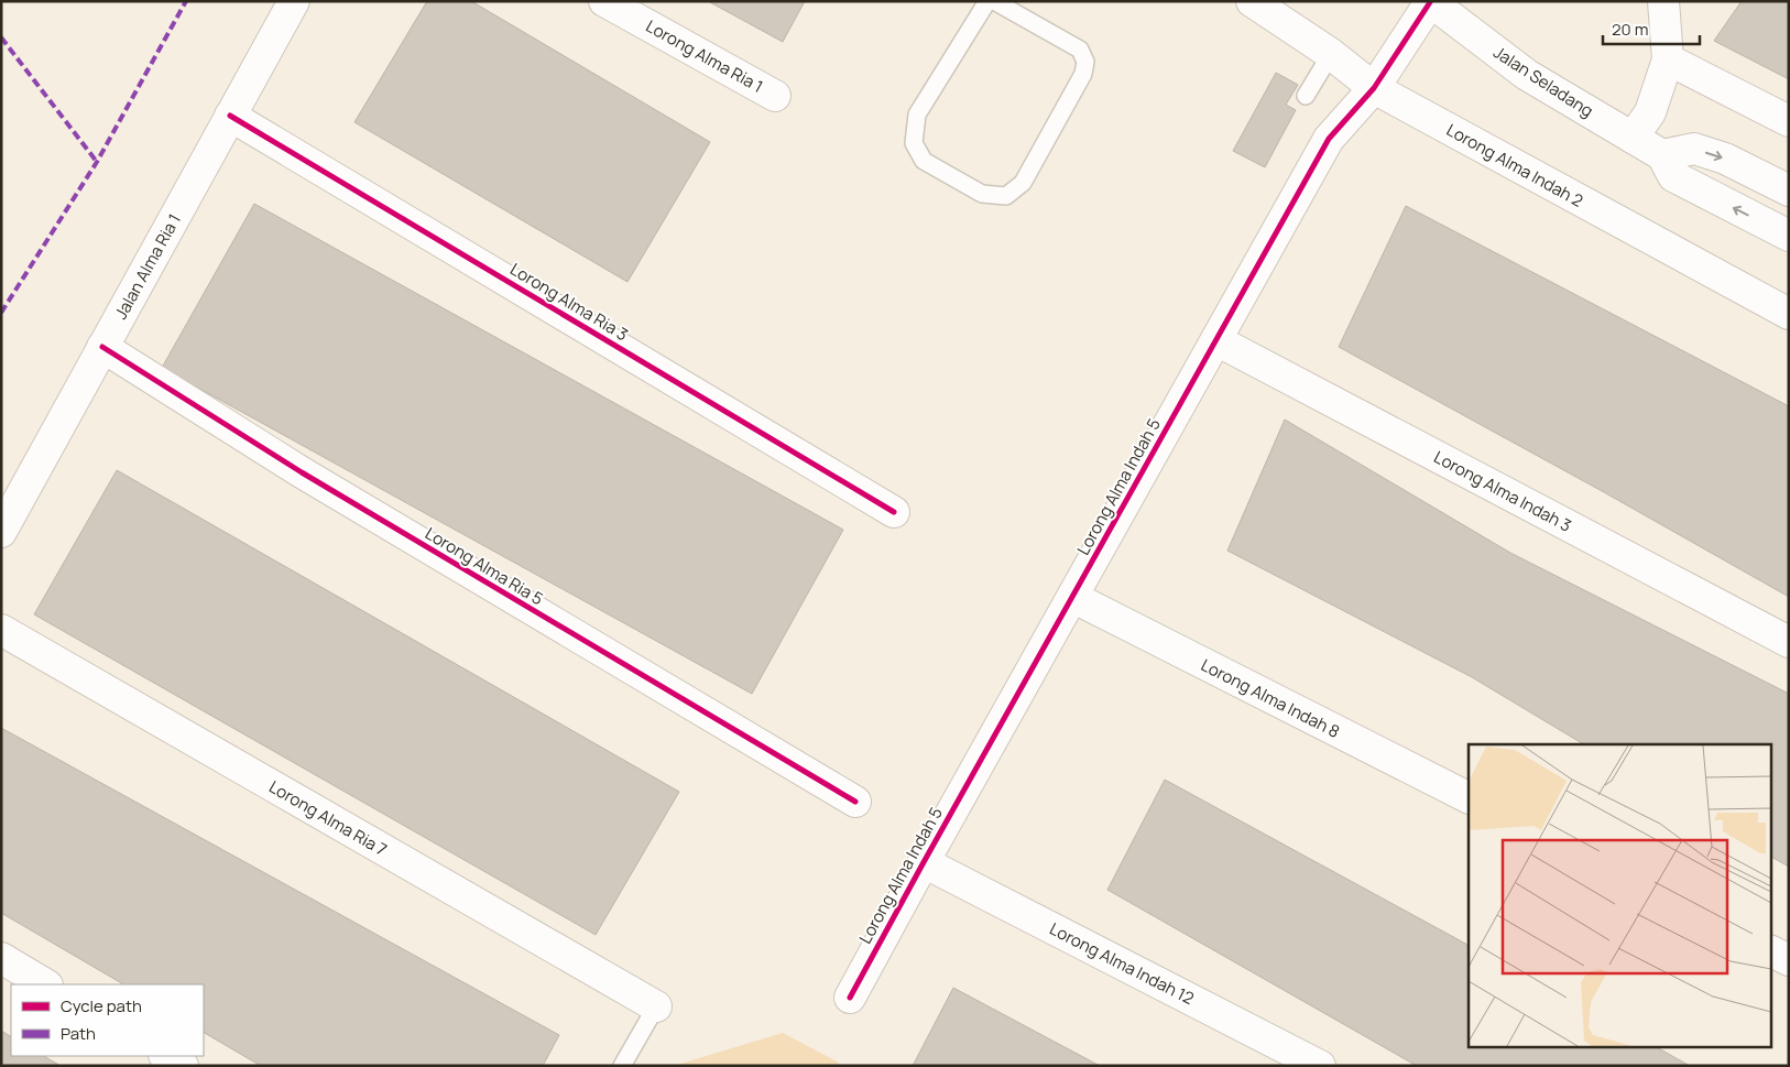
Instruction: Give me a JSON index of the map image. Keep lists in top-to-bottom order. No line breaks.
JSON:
{"streets":{"street":["Lorong Alma Ria 1","Jalan Seladang","Lorong Alma Indah 2","Jalan Alma Ria 1","Lorong Alma Ria 3","Lorong Alma Indah 5","Lorong Alma Indah 3","Lorong Alma Ria 5","Lorong Alma Indah 8","Lorong Alma Ria 7","Lorong Alma Indah 12"]},"crossings":[["Jalan Seladang","Lorong Alma Indah 5"],["Lorong Alma Indah 2","Lorong Alma Indah 5"],["Jalan Alma Ria 1","Lorong Alma Ria 3"],["Jalan Alma Ria 1","Lorong Alma Ria 5"],["Lorong Alma Indah 5","Lorong Alma Indah 3"],["Lorong Alma Indah 5","Lorong Alma Indah 8"],["Lorong Alma Indah 5","Lorong Alma Indah 12"]],"legend":["Cycle path","Path"],"scale_bar":"20 m"}
